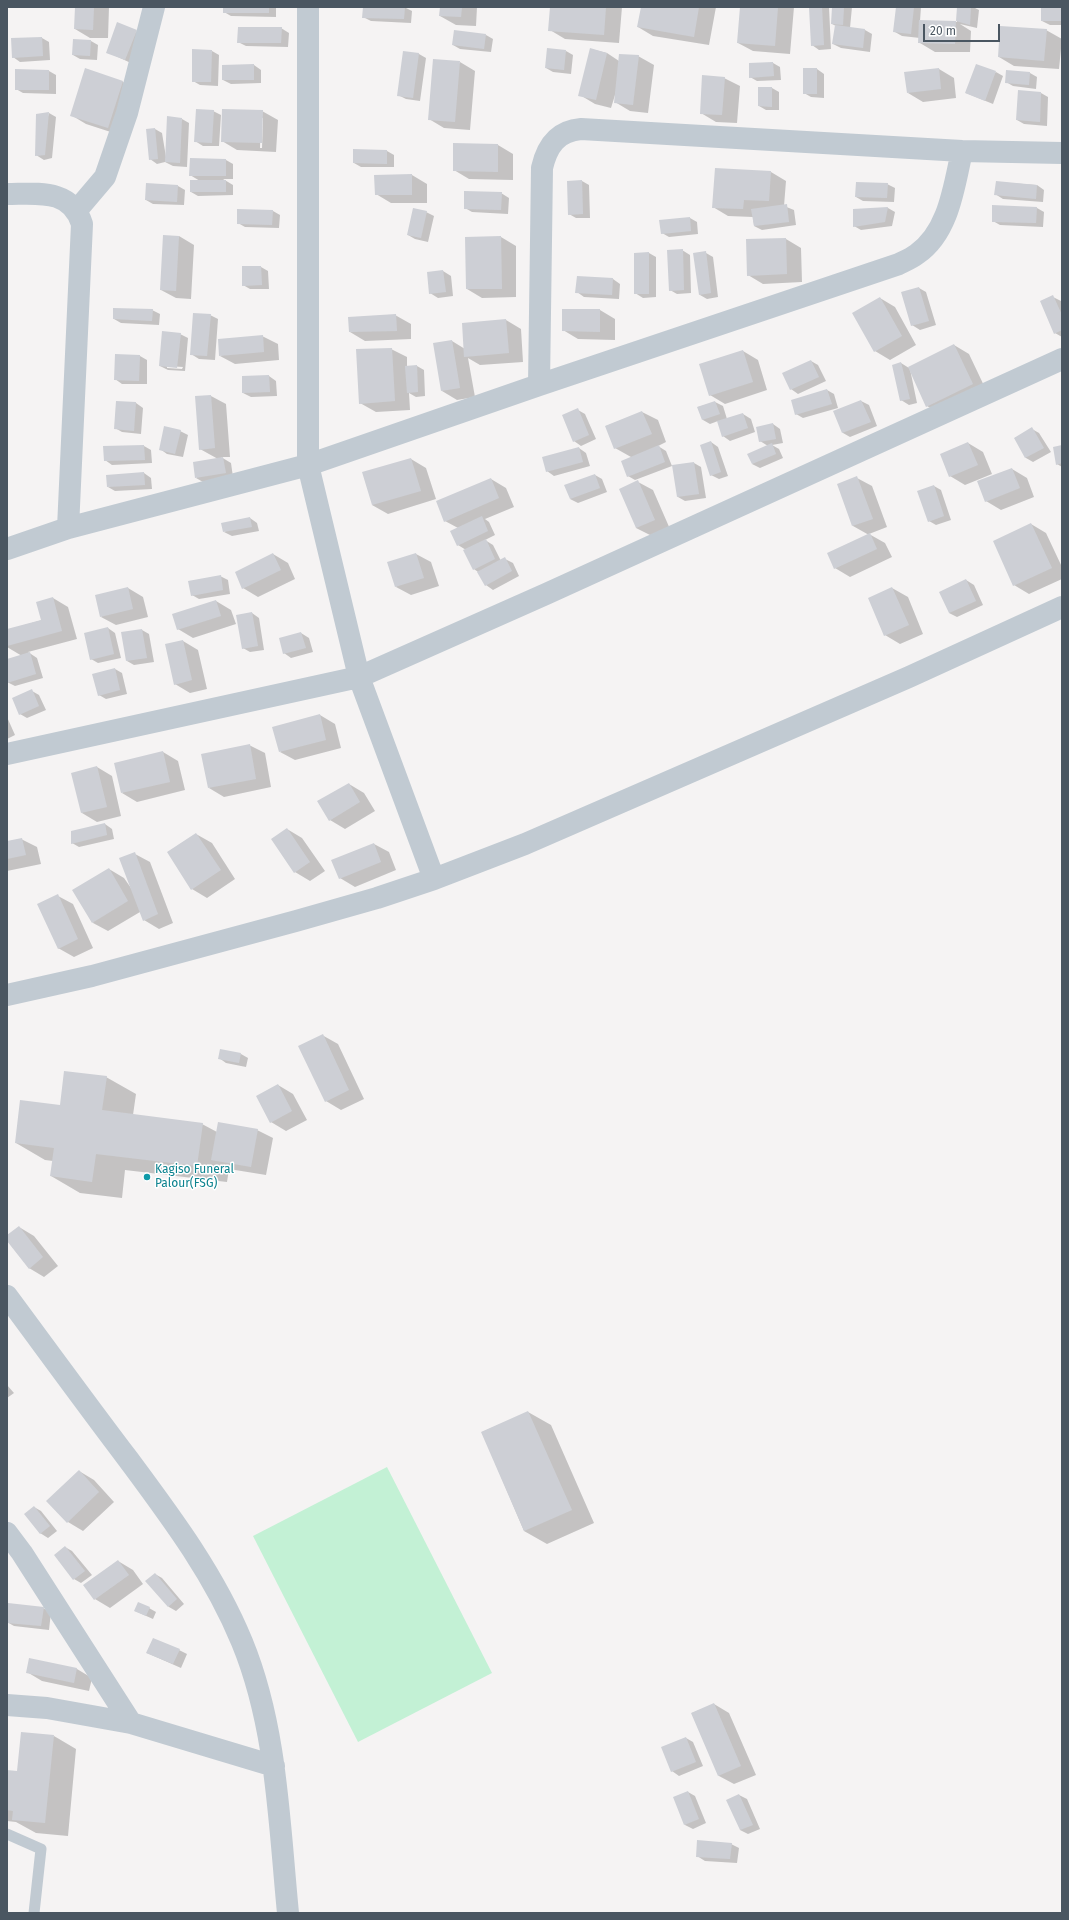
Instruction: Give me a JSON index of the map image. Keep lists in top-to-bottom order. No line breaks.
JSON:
{"places":["Kagiso Funeral Palour(FSG)"],"scale_bar":"20 m"}
